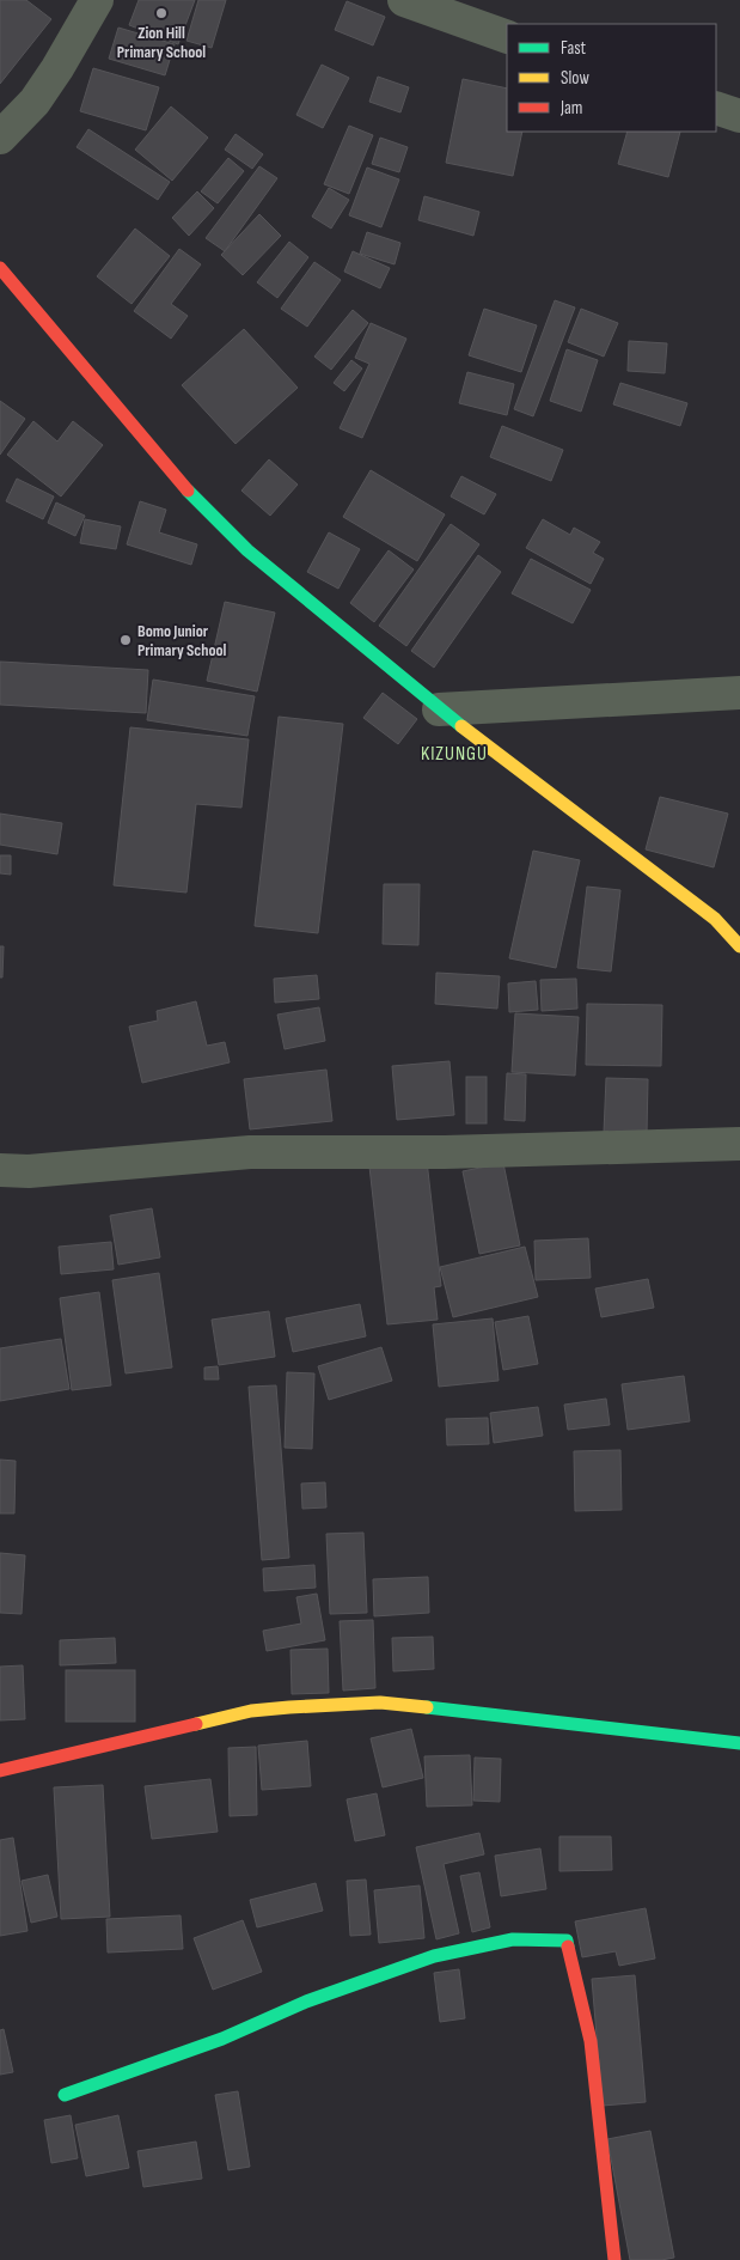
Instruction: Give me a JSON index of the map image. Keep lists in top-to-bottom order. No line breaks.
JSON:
{"districts":["KIZUNGU"],"places":["Zion Hill Primary School","Bomo Junior Primary School"],"legend":["Fast","Slow","Jam"]}
